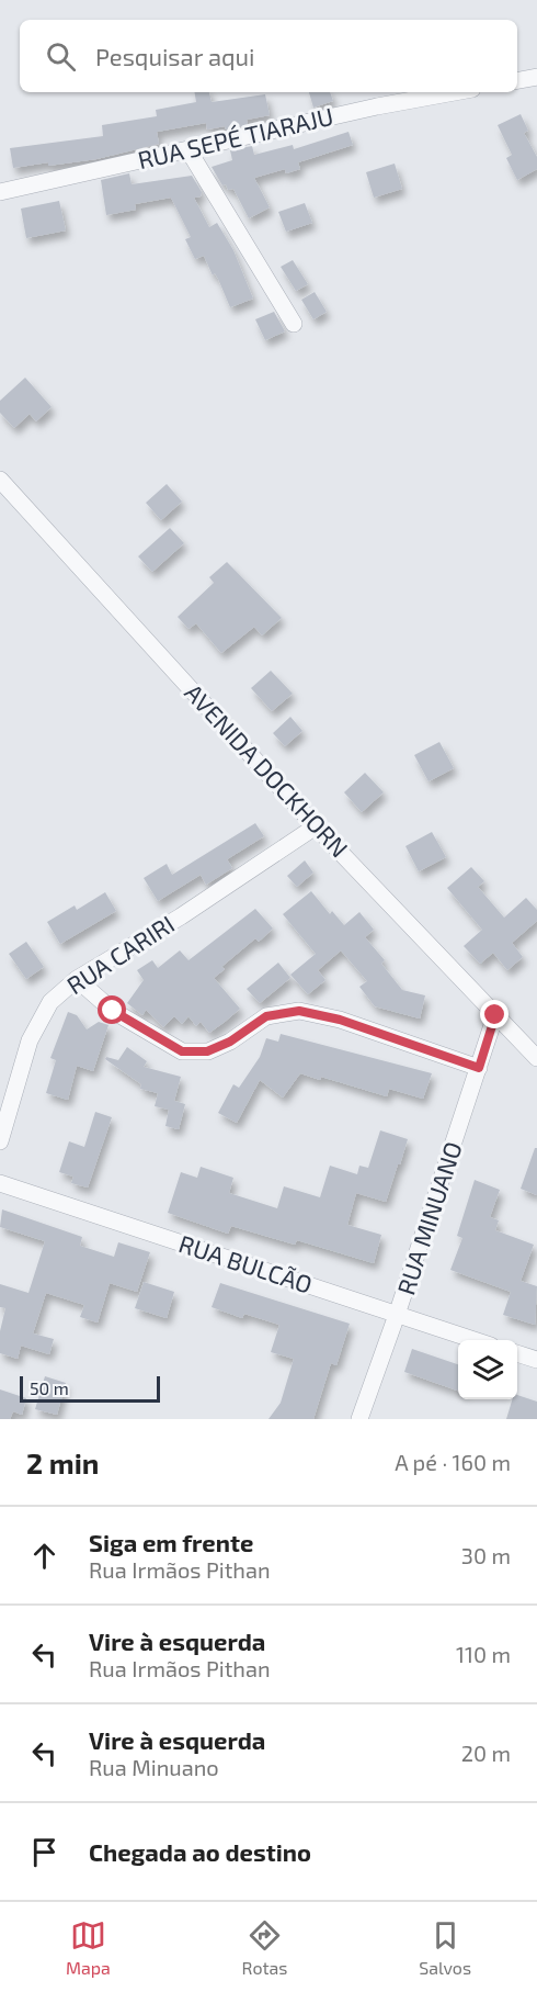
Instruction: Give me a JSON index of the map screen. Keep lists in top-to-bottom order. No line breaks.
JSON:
{"streets":{"street":["RUA SEPÉ TIARAJU","AVENIDA DOCKHORN","RUA CARIRI","RUA MINUANO","RUA BULCÃO"]},"crossings":[["AVENIDA DOCKHORN","RUA CARIRI"],["AVENIDA DOCKHORN","RUA MINUANO"],["RUA MINUANO","RUA BULCÃO"]],"scale_bar":"50 m","page":{"search":"Pesquisar aqui","scale":"50 m","heading":["2 min","A pé · 160 m"],"list":[["Siga em frente","Rua Irmãos Pithan","30 m"],["Vire à esquerda","Rua Irmãos Pithan","110 m"],["Vire à esquerda","Rua Minuano","20 m"],"Chegada ao destino"],"nav":["Mapa","Rotas","Salvos"]}}
